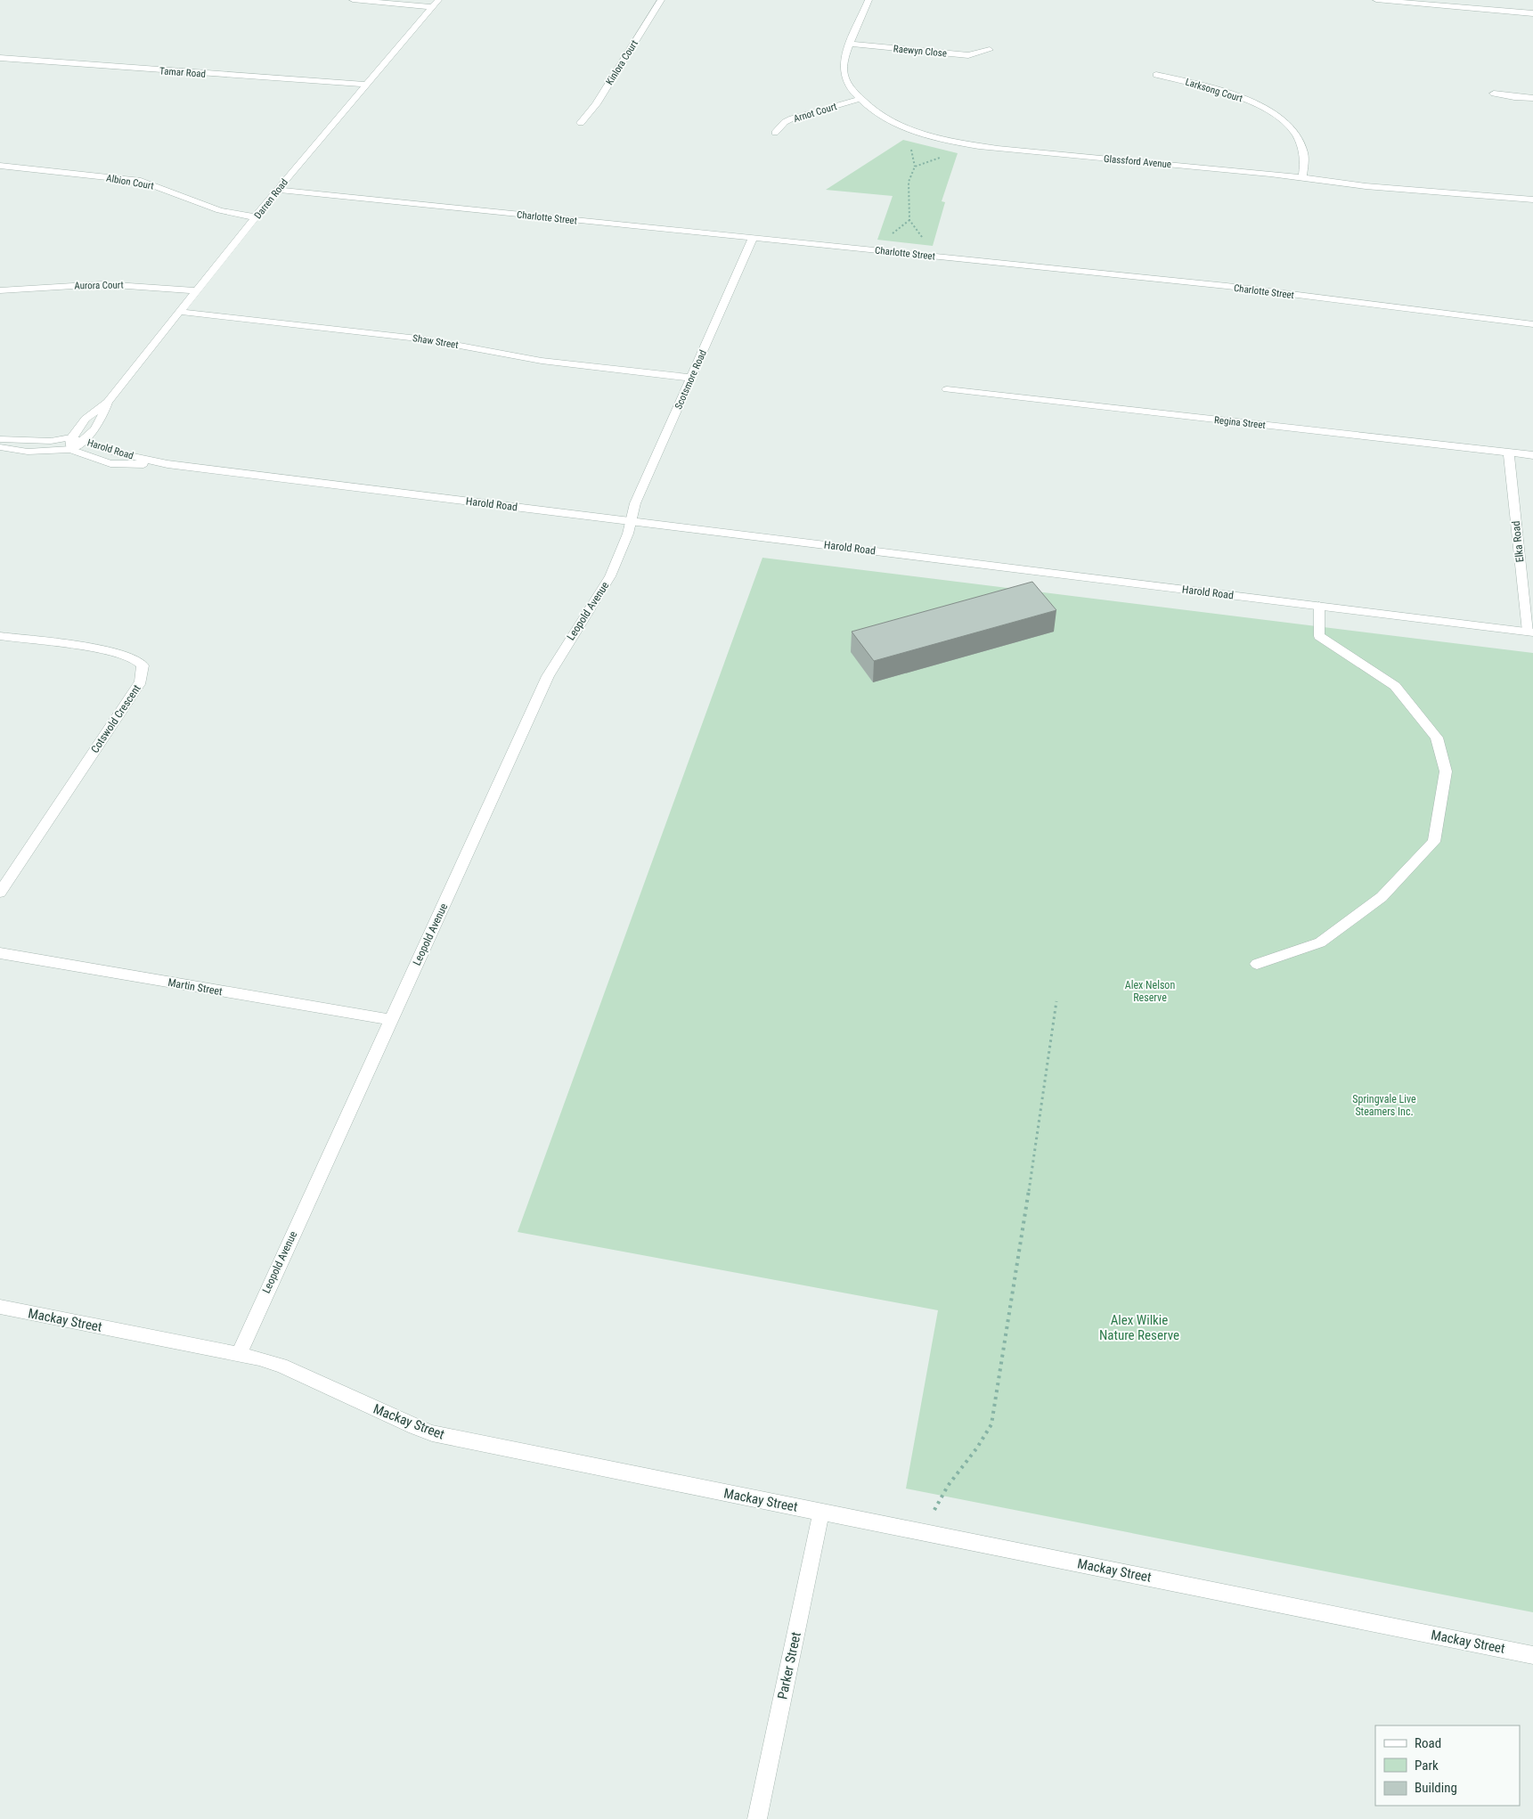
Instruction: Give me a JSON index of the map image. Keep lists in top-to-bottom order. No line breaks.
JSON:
{"streets":{"street":["Raewyn Close","Kinlora Court","Tamar Road","Larksong Court","Arnot Court","Glassford Avenue","Albion Court","Darren Road","Charlotte Street","Aurora Court","Shaw Street","Scotsmore Road","Regina Street","Harold Road","Elka Road","Leopold Avenue","Cotswold Crescent","Martin Street","Mackay Street","Parker Street"]},"crossings":[["Raewyn Close","Glassford Avenue"],["Tamar Road","Darren Road"],["Larksong Court","Glassford Avenue"],["Arnot Court","Glassford Avenue"],["Albion Court","Darren Road"],["Darren Road","Charlotte Street"],["Darren Road","Aurora Court"],["Darren Road","Shaw Street"],["Darren Road","Harold Road"],["Charlotte Street","Scotsmore Road"],["Shaw Street","Scotsmore Road"],["Scotsmore Road","Harold Road"],["Scotsmore Road","Leopold Avenue"],["Regina Street","Elka Road"],["Harold Road","Elka Road"],["Harold Road","Leopold Avenue"],["Leopold Avenue","Martin Street"],["Leopold Avenue","Mackay Street"],["Mackay Street","Parker Street"]],"parks":["Alex Nelson Reserve","Springvale Live Steamers Inc.","Alex Wilkie Nature Reserve"],"legend":["Road","Park","Building"]}
